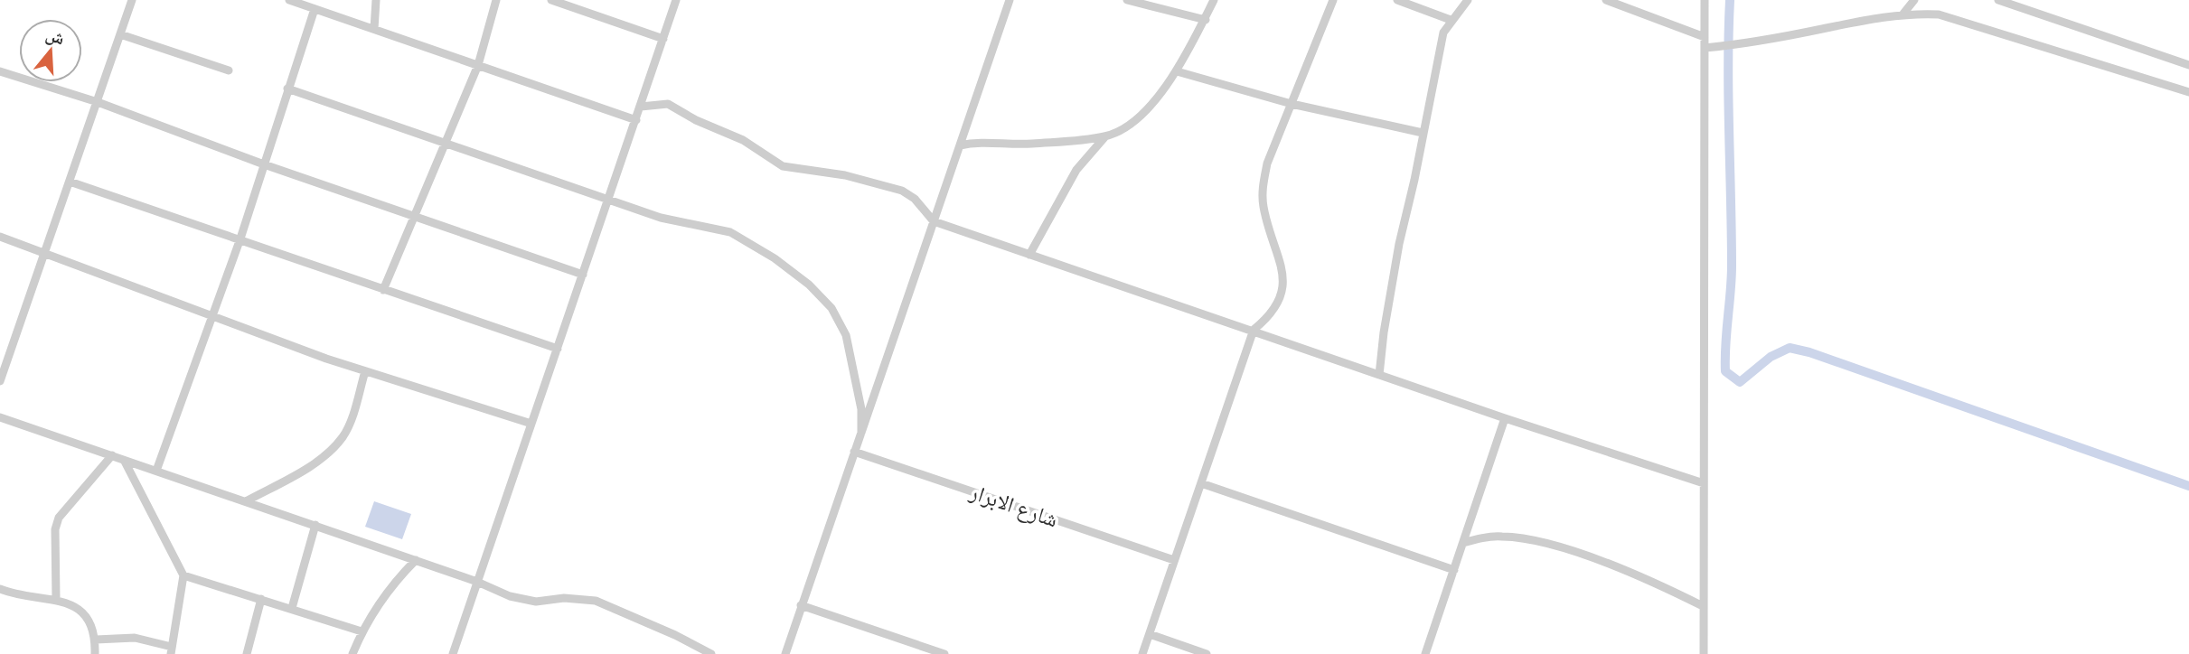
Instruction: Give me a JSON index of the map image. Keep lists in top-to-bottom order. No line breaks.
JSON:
{"streets":{"street":["شارع الابرار"]},"north":"top"}
